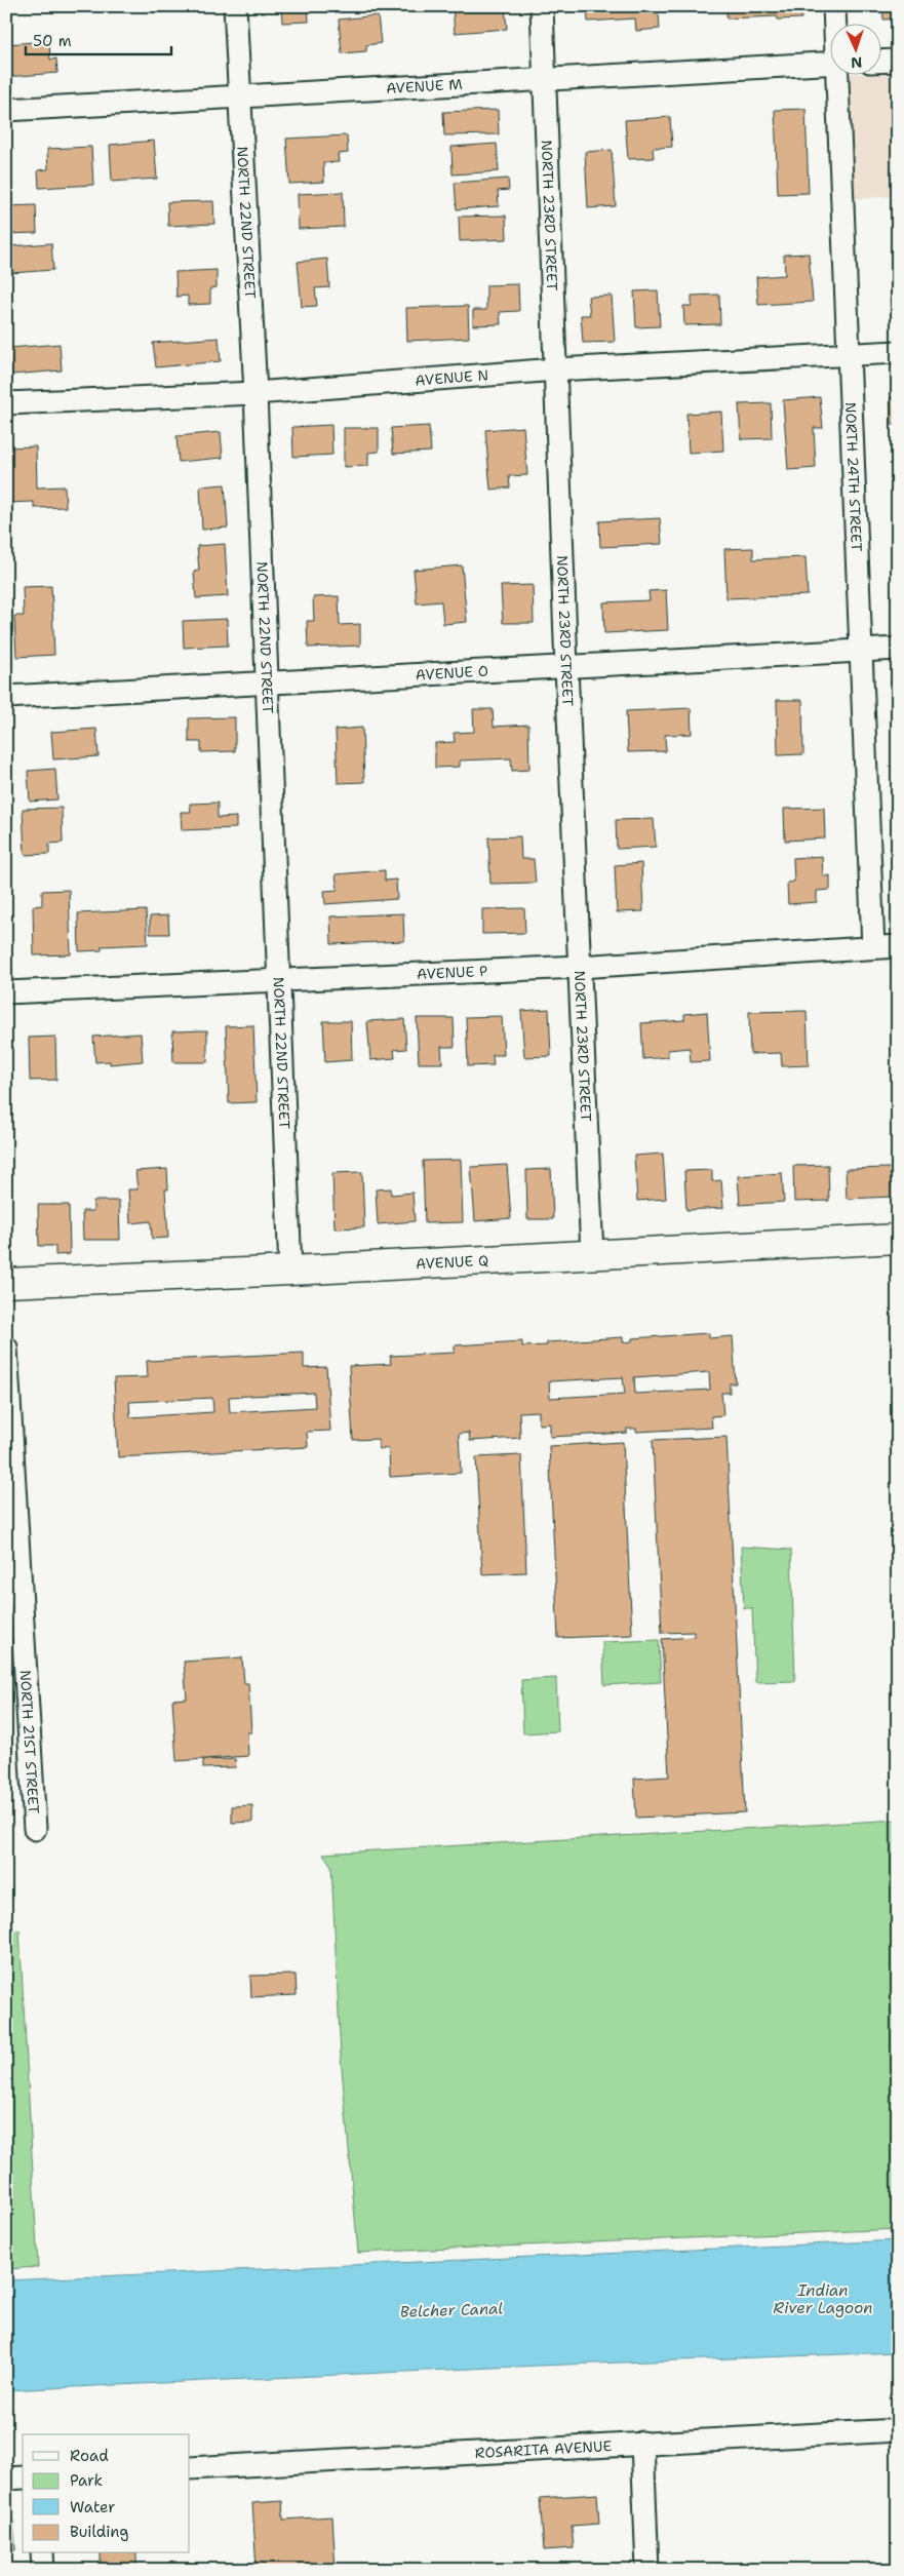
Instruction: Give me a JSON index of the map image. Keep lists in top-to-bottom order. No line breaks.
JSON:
{"streets":{"street":["AVENUE M","NORTH 23RD STREET","NORTH 22ND STREET","AVENUE N","NORTH 24TH STREET","AVENUE O","AVENUE P","AVENUE Q","NORTH 21ST STREET","ROSARITA AVENUE"]},"crossings":[["AVENUE M","NORTH 23RD STREET"],["AVENUE M","NORTH 22ND STREET"],["NORTH 23RD STREET","AVENUE N"],["NORTH 23RD STREET","AVENUE O"],["NORTH 23RD STREET","AVENUE P"],["NORTH 23RD STREET","AVENUE Q"],["NORTH 22ND STREET","AVENUE N"],["NORTH 22ND STREET","AVENUE O"],["NORTH 22ND STREET","AVENUE P"],["NORTH 22ND STREET","AVENUE Q"],["AVENUE N","NORTH 24TH STREET"],["NORTH 24TH STREET","AVENUE O"],["NORTH 24TH STREET","AVENUE P"]],"water":["Indian River Lagoon","Belcher Canal"],"legend":["Road","Park","Water","Building"],"scale_bar":"50 m","north":"bottom"}
